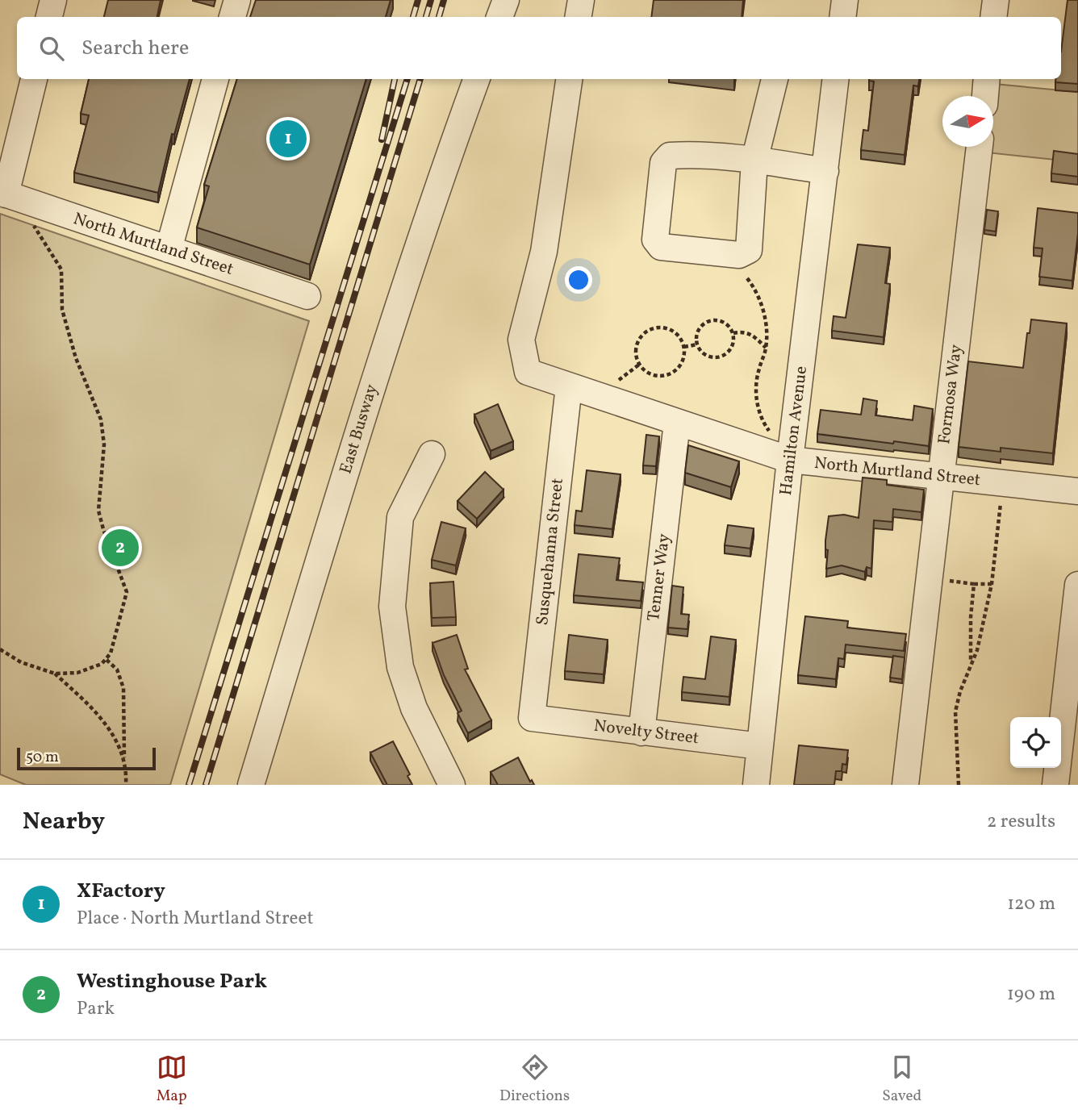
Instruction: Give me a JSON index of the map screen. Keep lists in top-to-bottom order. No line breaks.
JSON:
{"streets":{"street":["North Murtland Street","Formosa Way","East Busway","Hamilton Avenue","Susquehanna Street","Tenner Way","Novelty Street"]},"crossings":[["North Murtland Street","Formosa Way"],["North Murtland Street","Hamilton Avenue"],["North Murtland Street","Susquehanna Street"],["North Murtland Street","Tenner Way"],["Hamilton Avenue","Novelty Street"],["Susquehanna Street","Novelty Street"],["Tenner Way","Novelty Street"]],"scale_bar":"50 m","north":"right","page":{"search":"Search here","pins":["1","2"],"scale":"50 m","heading":["Nearby","2 results"],"list":[{"mark":"1","name":"XFactory","note":"Place · North Murtland Street","value":"120 m"},{"mark":"2","name":"Westinghouse Park","note":"Park","value":"190 m"}],"nav":["Map","Directions","Saved"]}}
